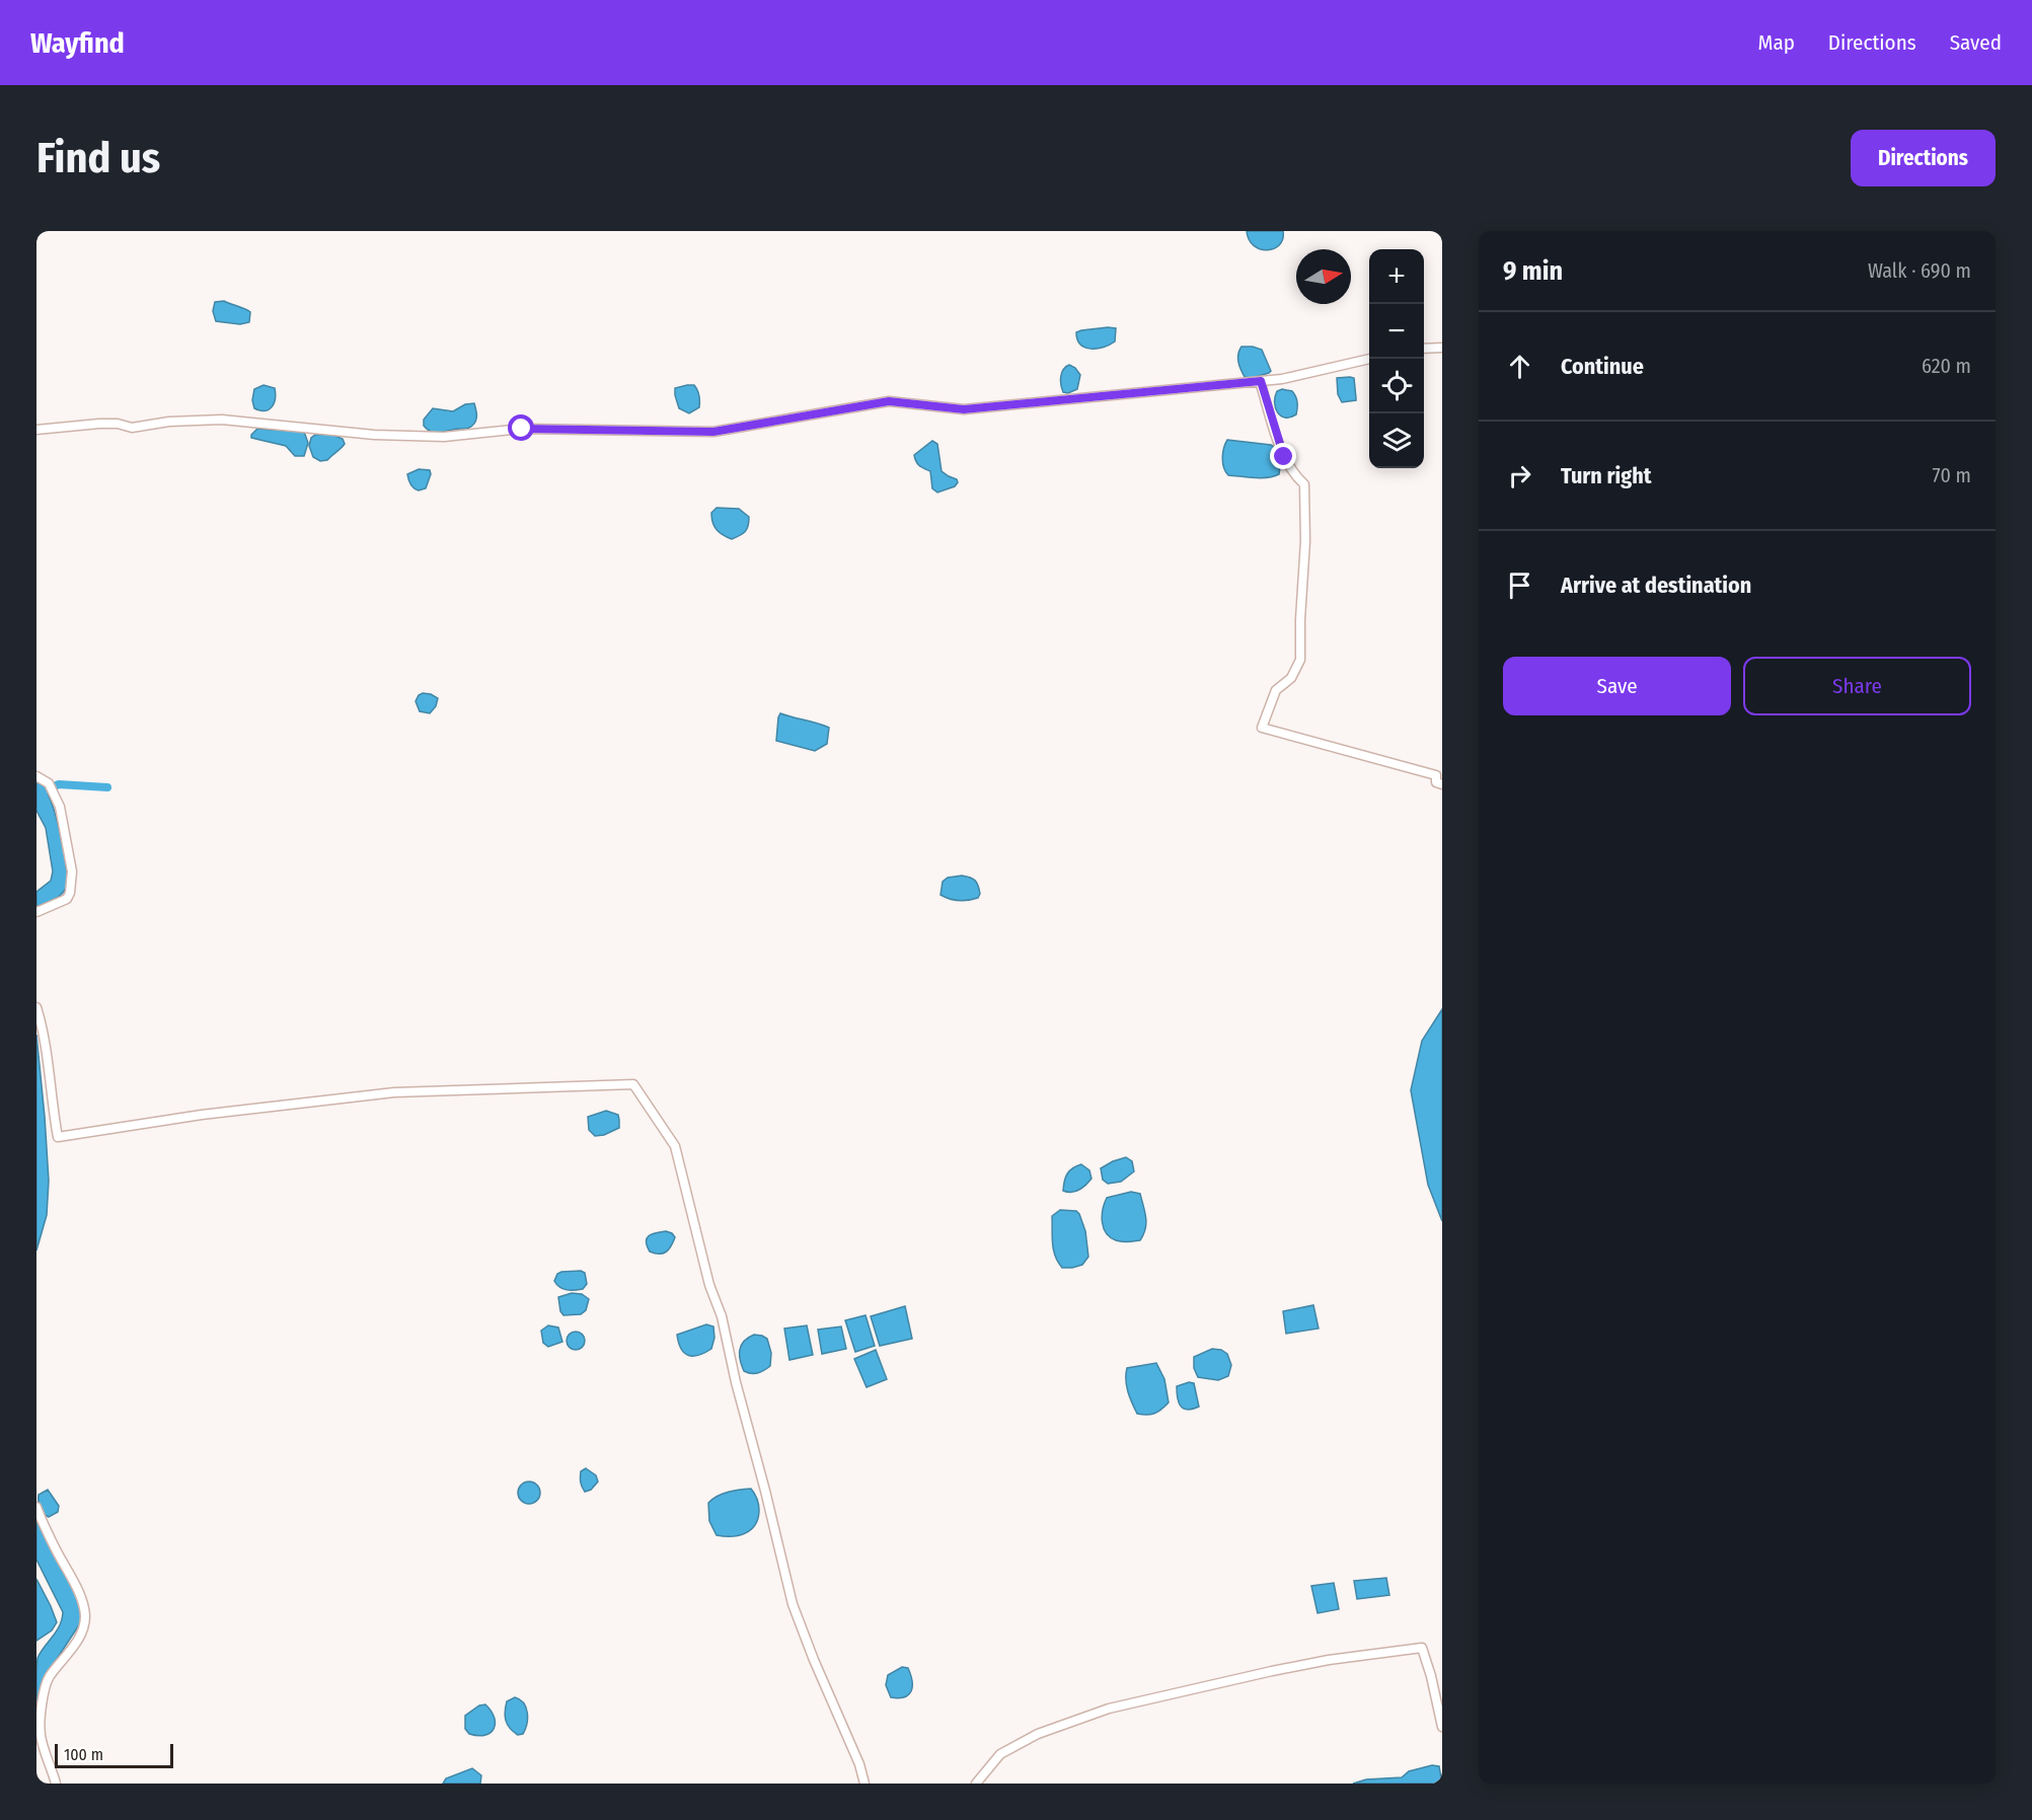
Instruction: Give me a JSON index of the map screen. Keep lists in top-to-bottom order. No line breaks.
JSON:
{"scale_bar":"100 m","north":"right","page":{"header":"Wayfind","nav":["Map","Directions","Saved"],"buttons":["Directions",["Save","Share"]],"title":"Find us","heading":["9 min","Walk · 690 m"],"map_buttons":["+","−"],"list":[["Continue","620 m"],["Turn right","70 m"],"Arrive at destination"],"scale":"100 m"}}
